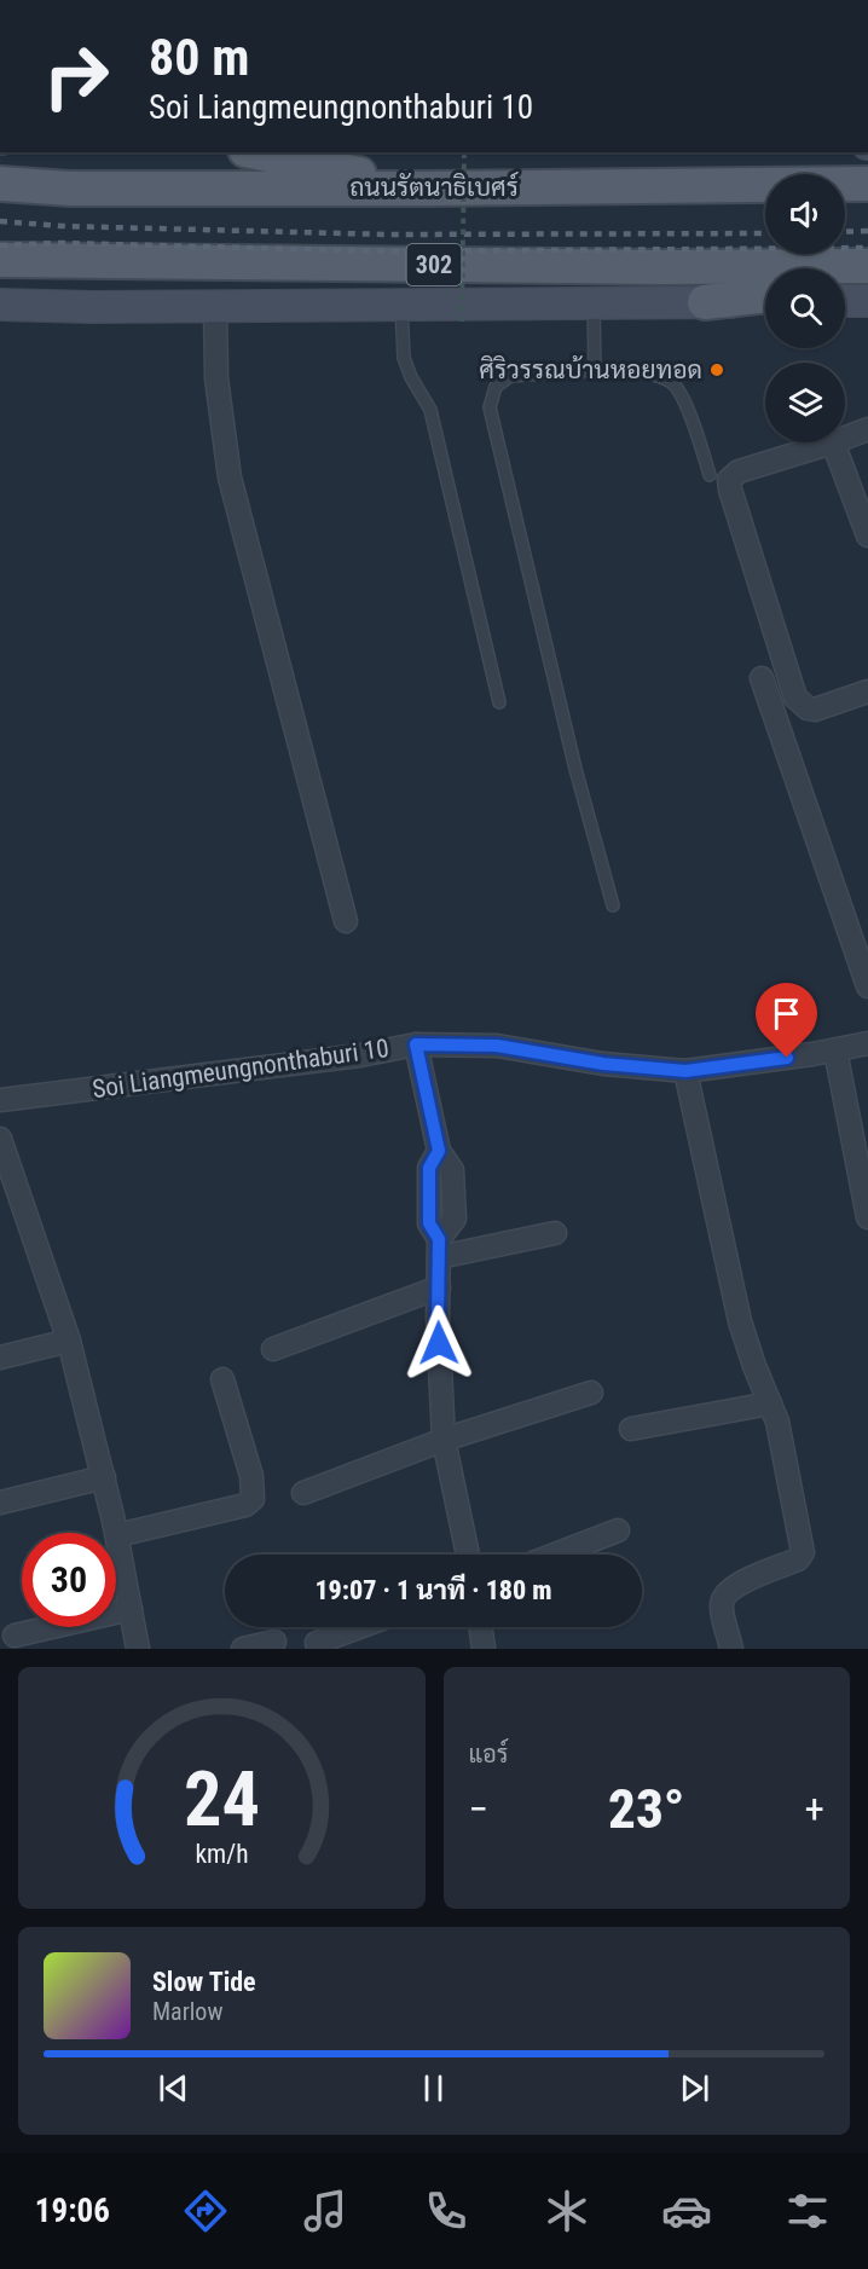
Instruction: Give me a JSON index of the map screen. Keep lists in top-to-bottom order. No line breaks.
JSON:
{"streets":{"main road":["ถนนรัตนาธิเบศร์","302"],"street":["Soi Liangmeungnonthaburi 10"]},"places":["ศิริวรรณบ้านหอยทอด"],"page":{"turn":["80 m","Soi Liangmeungnonthaburi 10"],"limit":"30","trip":"19:07 · 1 นาที · 180 m","tile":"แอร์","heat":["−","23°","+"],"song":["Slow Tide","Marlow"],"tabs":"19:06","gauge":["24","km/h"]}}
